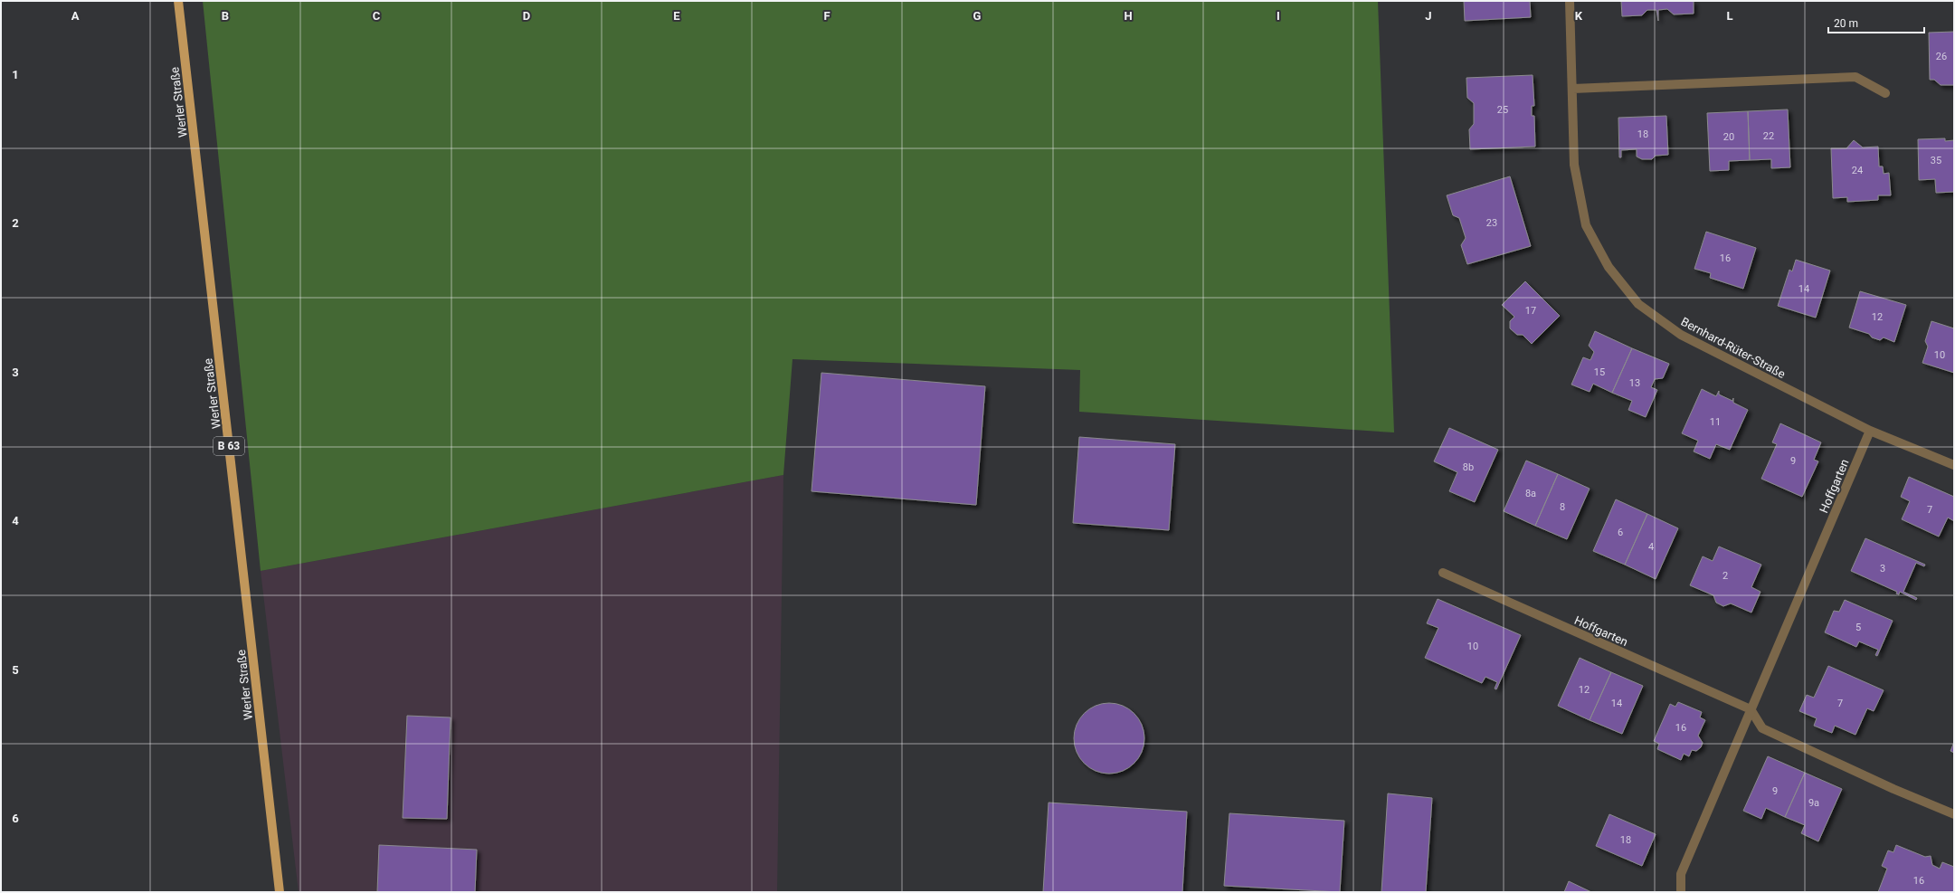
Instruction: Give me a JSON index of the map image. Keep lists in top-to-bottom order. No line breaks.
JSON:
{"streets":{"main road":["Werler Straße","B 63"],"street":["Bernhard-Rüter-Straße","Hoffgarten"]},"crossings":[["Bernhard-Rüter-Straße","Hoffgarten"]],"house_numbers":["26","25","18","22","20","35","24","23","16","14","17","12","10","15","13","11","9","8b","8a","8","7","6","4","3","2","5","10","12","14","7","16","9","9a","18","16"],"scale_bar":"20 m","grid":{"columns":["A","B","C","D","E","F","G","H","I","J","K","L"],"rows":["1","2","3","4","5","6"]}}
